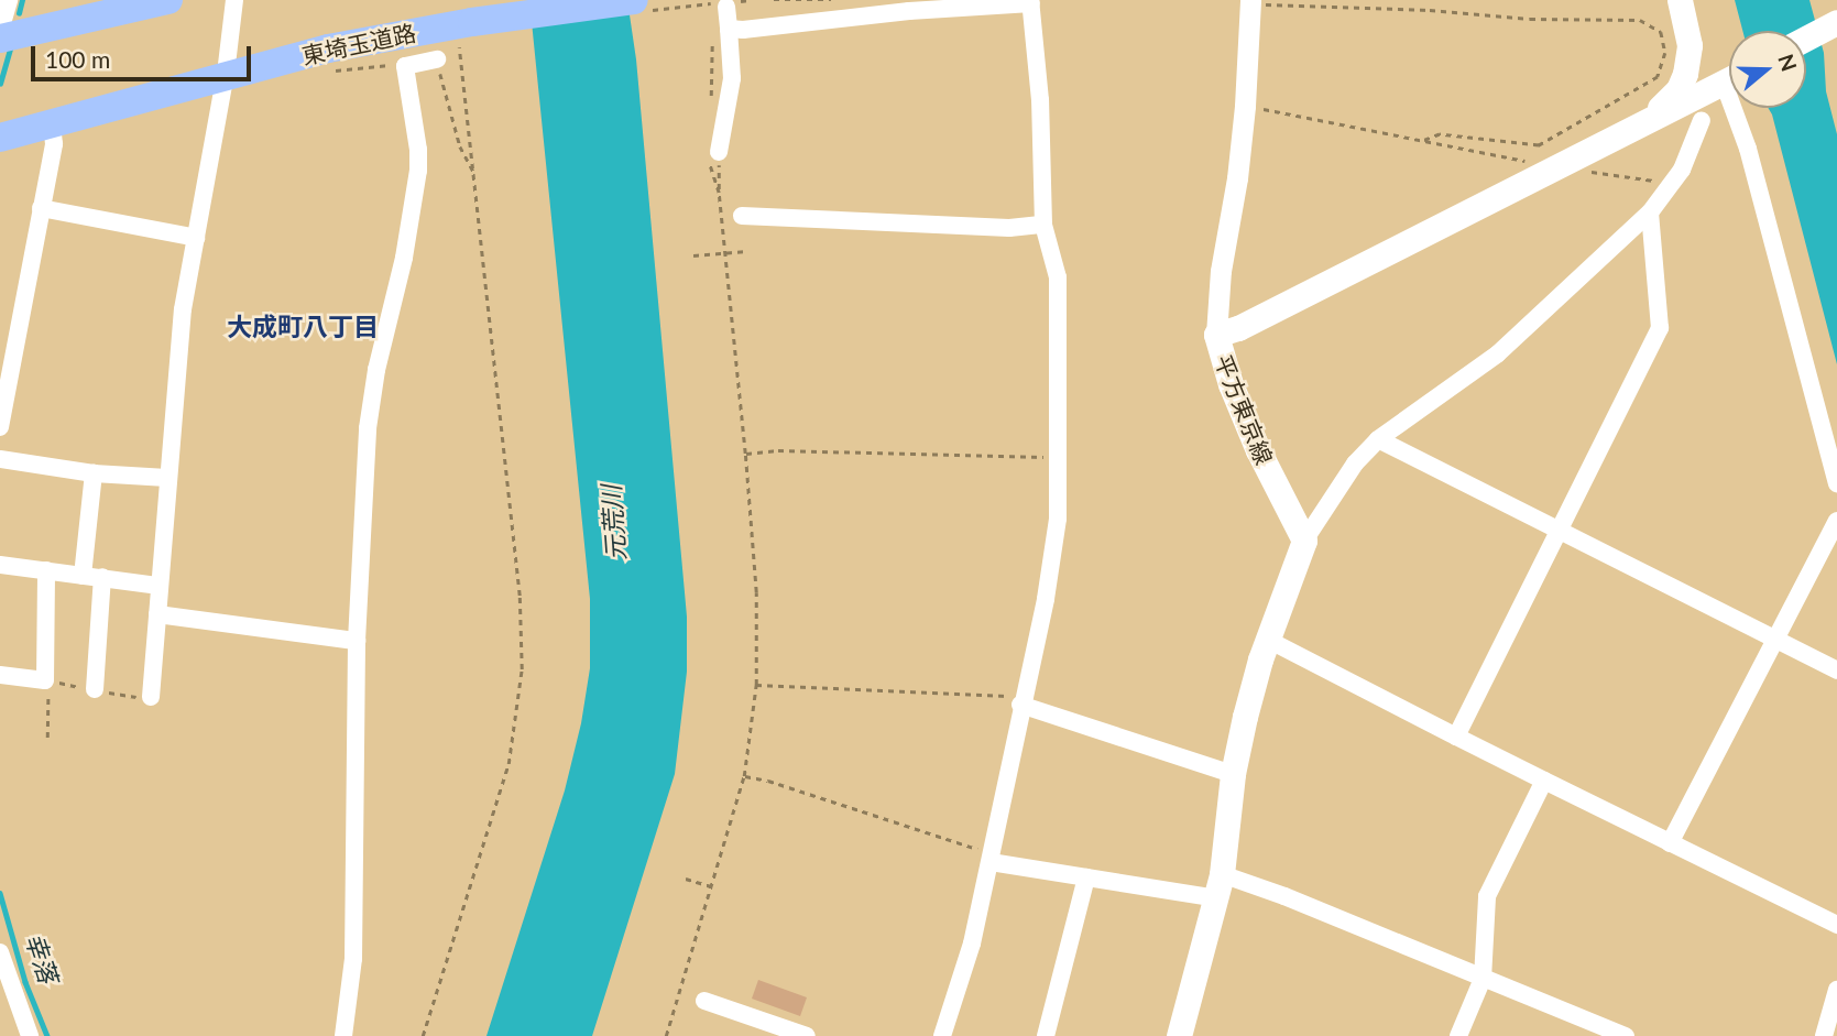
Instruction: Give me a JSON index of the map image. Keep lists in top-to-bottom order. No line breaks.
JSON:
{"streets":{"highway":["東埼玉道路"],"main road":["平方東京線"]},"districts":["大成町八丁目"],"water":["元荒川","幸落"],"scale_bar":"100 m","north":"right"}
